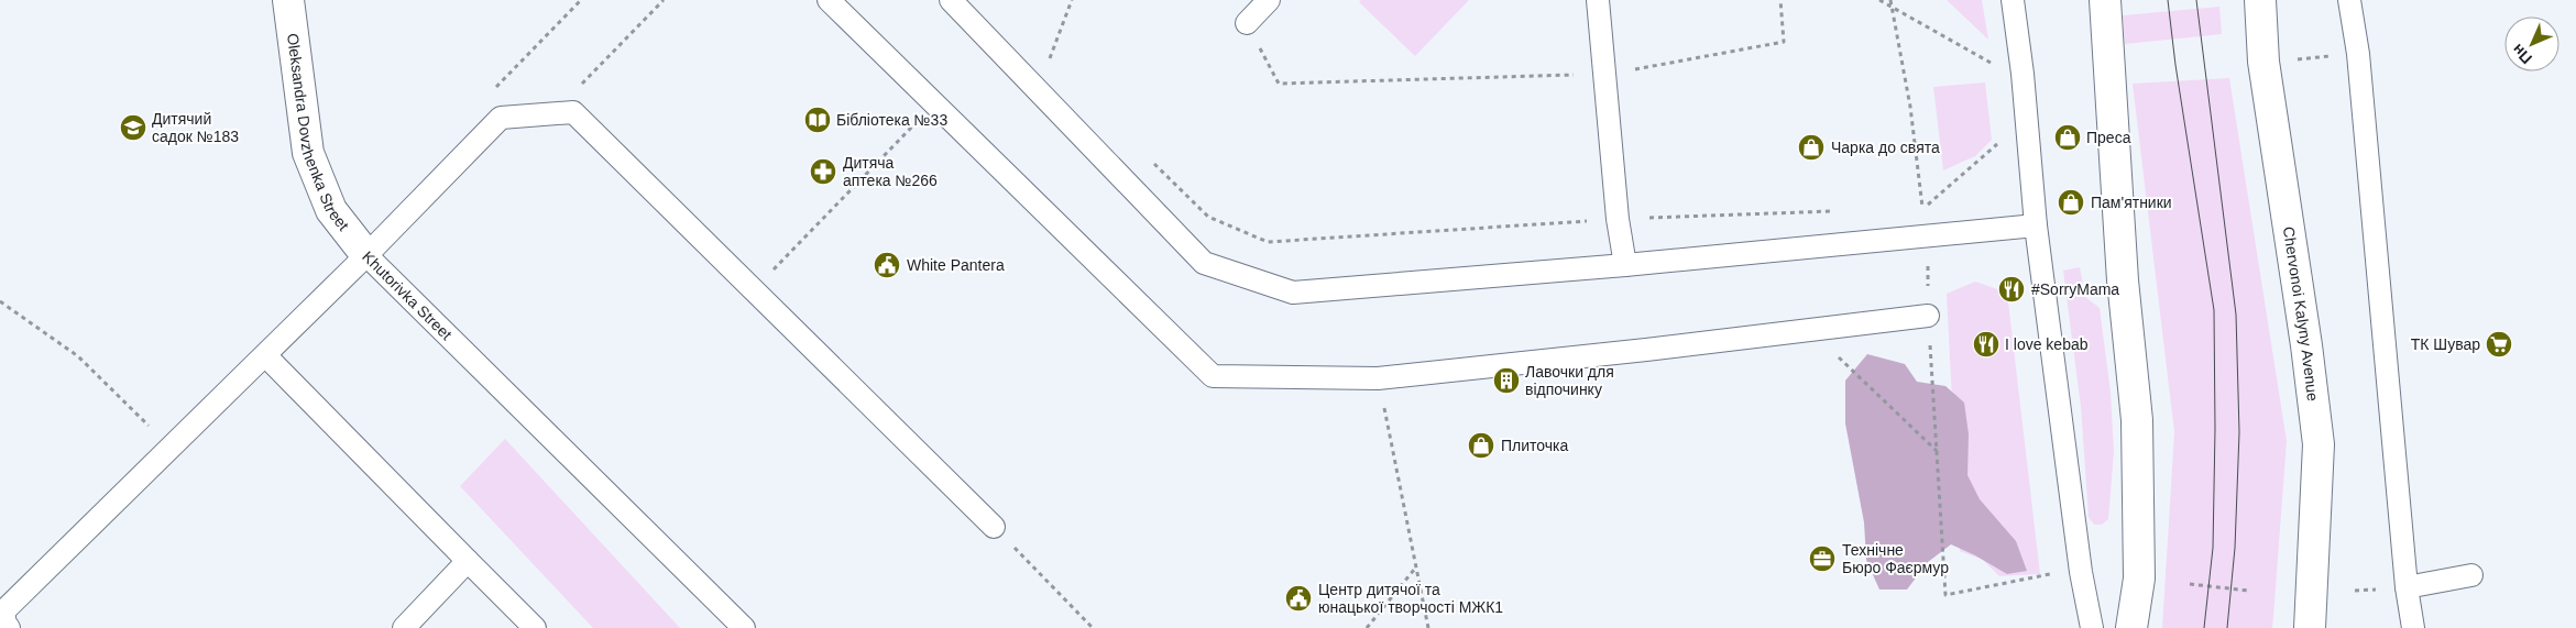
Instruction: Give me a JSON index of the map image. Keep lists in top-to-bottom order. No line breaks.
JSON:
{"streets":{"main road":["Oleksandra Dovzhenka Street","Chervonoi Kalyny Avenue"],"lane":["Khutorivka Street"]},"crossings":[["Oleksandra Dovzhenka Street","Khutorivka Street"]],"places":{"library":["Бібліотека №33"],"school or university":["Дитячий садок №183"],"shop":["Преса","Чарка до свята","Пам'ятники","Плиточка"],"pharmacy":["Дитяча аптека №266"],"public building":["White Pantera","Центр дитячої та юнацької творчості МЖК1"],"restaurant":["#SorryMama","I love kebab"],"supermarket":["ТК Шувар"],"building":["Лавочки для відпочинку"],"office":["Технічне Бюро Фаєрмур"]},"north":"bottom left"}
